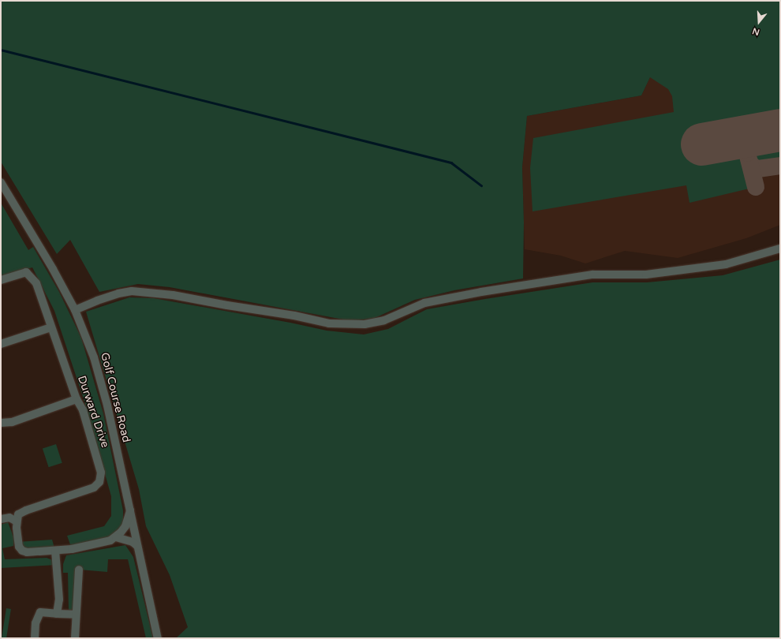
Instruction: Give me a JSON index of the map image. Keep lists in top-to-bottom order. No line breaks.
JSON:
{"streets":{"street":["Golf Course Road","Durward Drive"]},"north":"bottom"}
